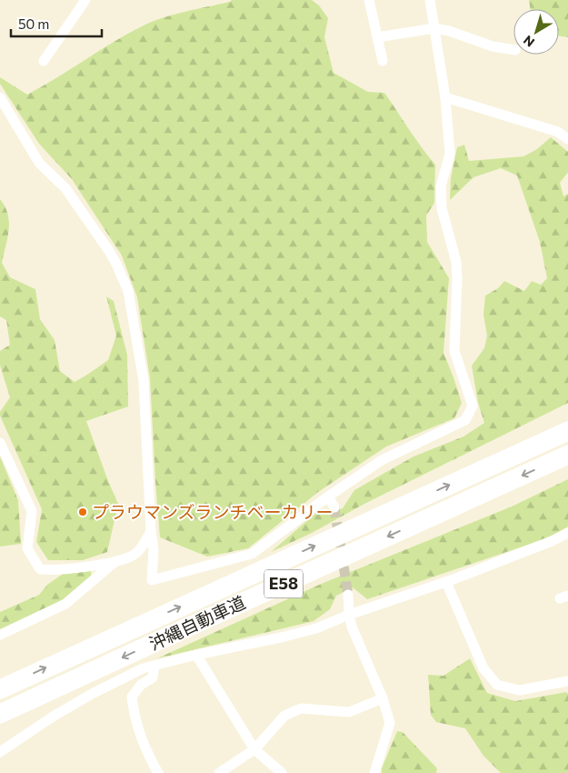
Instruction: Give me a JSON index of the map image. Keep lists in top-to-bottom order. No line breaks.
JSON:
{"streets":{"highway":["E58","沖縄自動車道"]},"places":["プラウマンズランチベーカリー"],"scale_bar":"50 m","north":"bottom left"}
